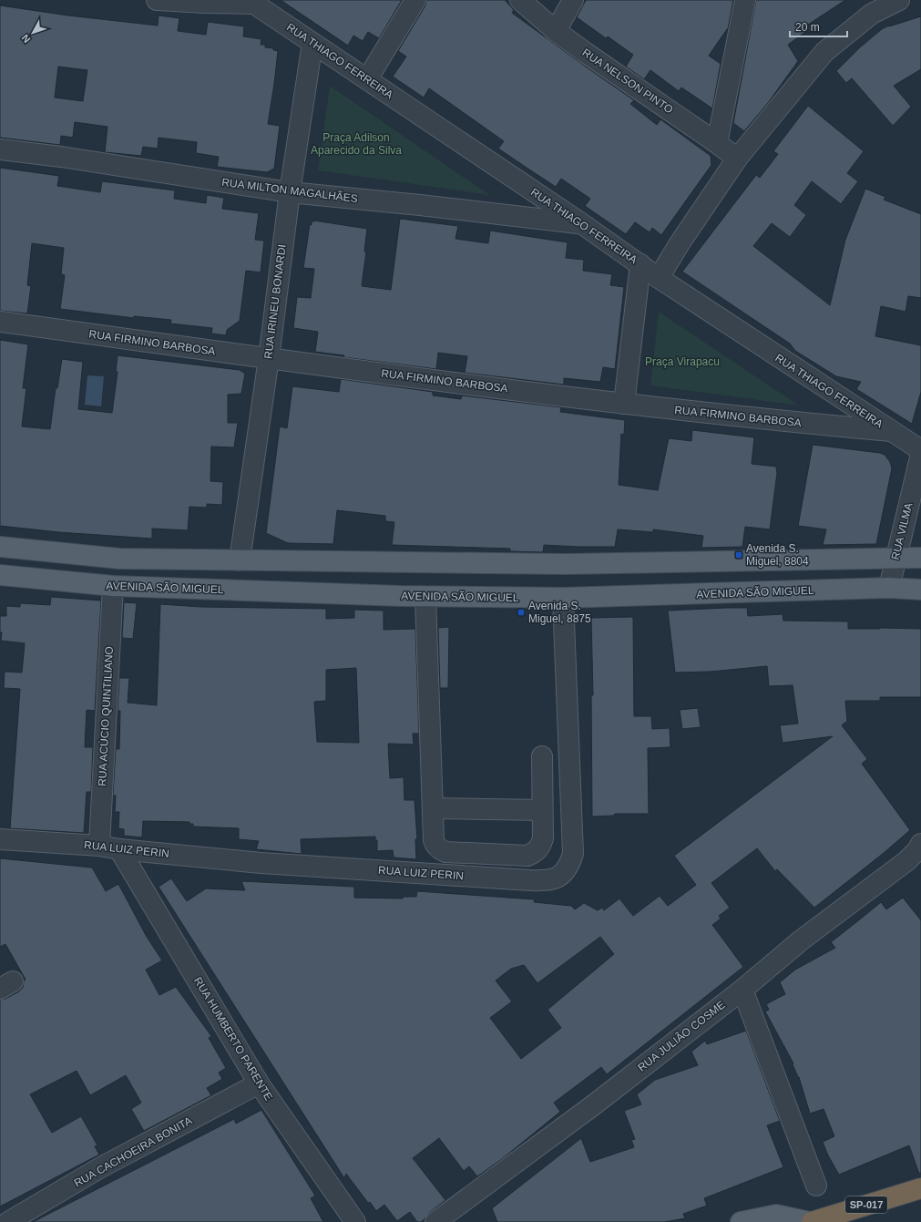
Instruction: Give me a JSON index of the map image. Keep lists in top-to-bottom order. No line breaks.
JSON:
{"streets":{"highway":["SP-017"],"main road":["AVENIDA SÃO MIGUEL"],"street":["RUA THIAGO FERREIRA","RUA NELSON PINTO","RUA MILTON MAGALHÃES","RUA IRINEU BONARDI","RUA FIRMINO BARBOSA","RUA VILMA","RUA ACÚCIO QUINTILIANO","RUA LUIZ PERIN","RUA JULIÃO COSME","RUA HUMBERTO PARENTE","RUA CACHOEIRA BONITA"]},"crossings":[["RUA THIAGO FERREIRA","RUA MILTON MAGALHÃES"],["RUA THIAGO FERREIRA","RUA IRINEU BONARDI"],["RUA THIAGO FERREIRA","RUA FIRMINO BARBOSA"],["RUA MILTON MAGALHÃES","RUA IRINEU BONARDI"],["RUA IRINEU BONARDI","RUA FIRMINO BARBOSA"],["RUA VILMA","AVENIDA SÃO MIGUEL"],["AVENIDA SÃO MIGUEL","RUA ACÚCIO QUINTILIANO"],["AVENIDA SÃO MIGUEL","RUA LUIZ PERIN"],["RUA ACÚCIO QUINTILIANO","RUA LUIZ PERIN"],["RUA LUIZ PERIN","RUA HUMBERTO PARENTE"],["RUA HUMBERTO PARENTE","RUA CACHOEIRA BONITA"]],"parks":["Praça Adilson Aparecido da Silva","Praça Virapacu"],"places":{"transit":["Avenida S. Miguel, 8804","Avenida S. Miguel, 8875"]},"scale_bar":"20 m","north":"bottom left"}
